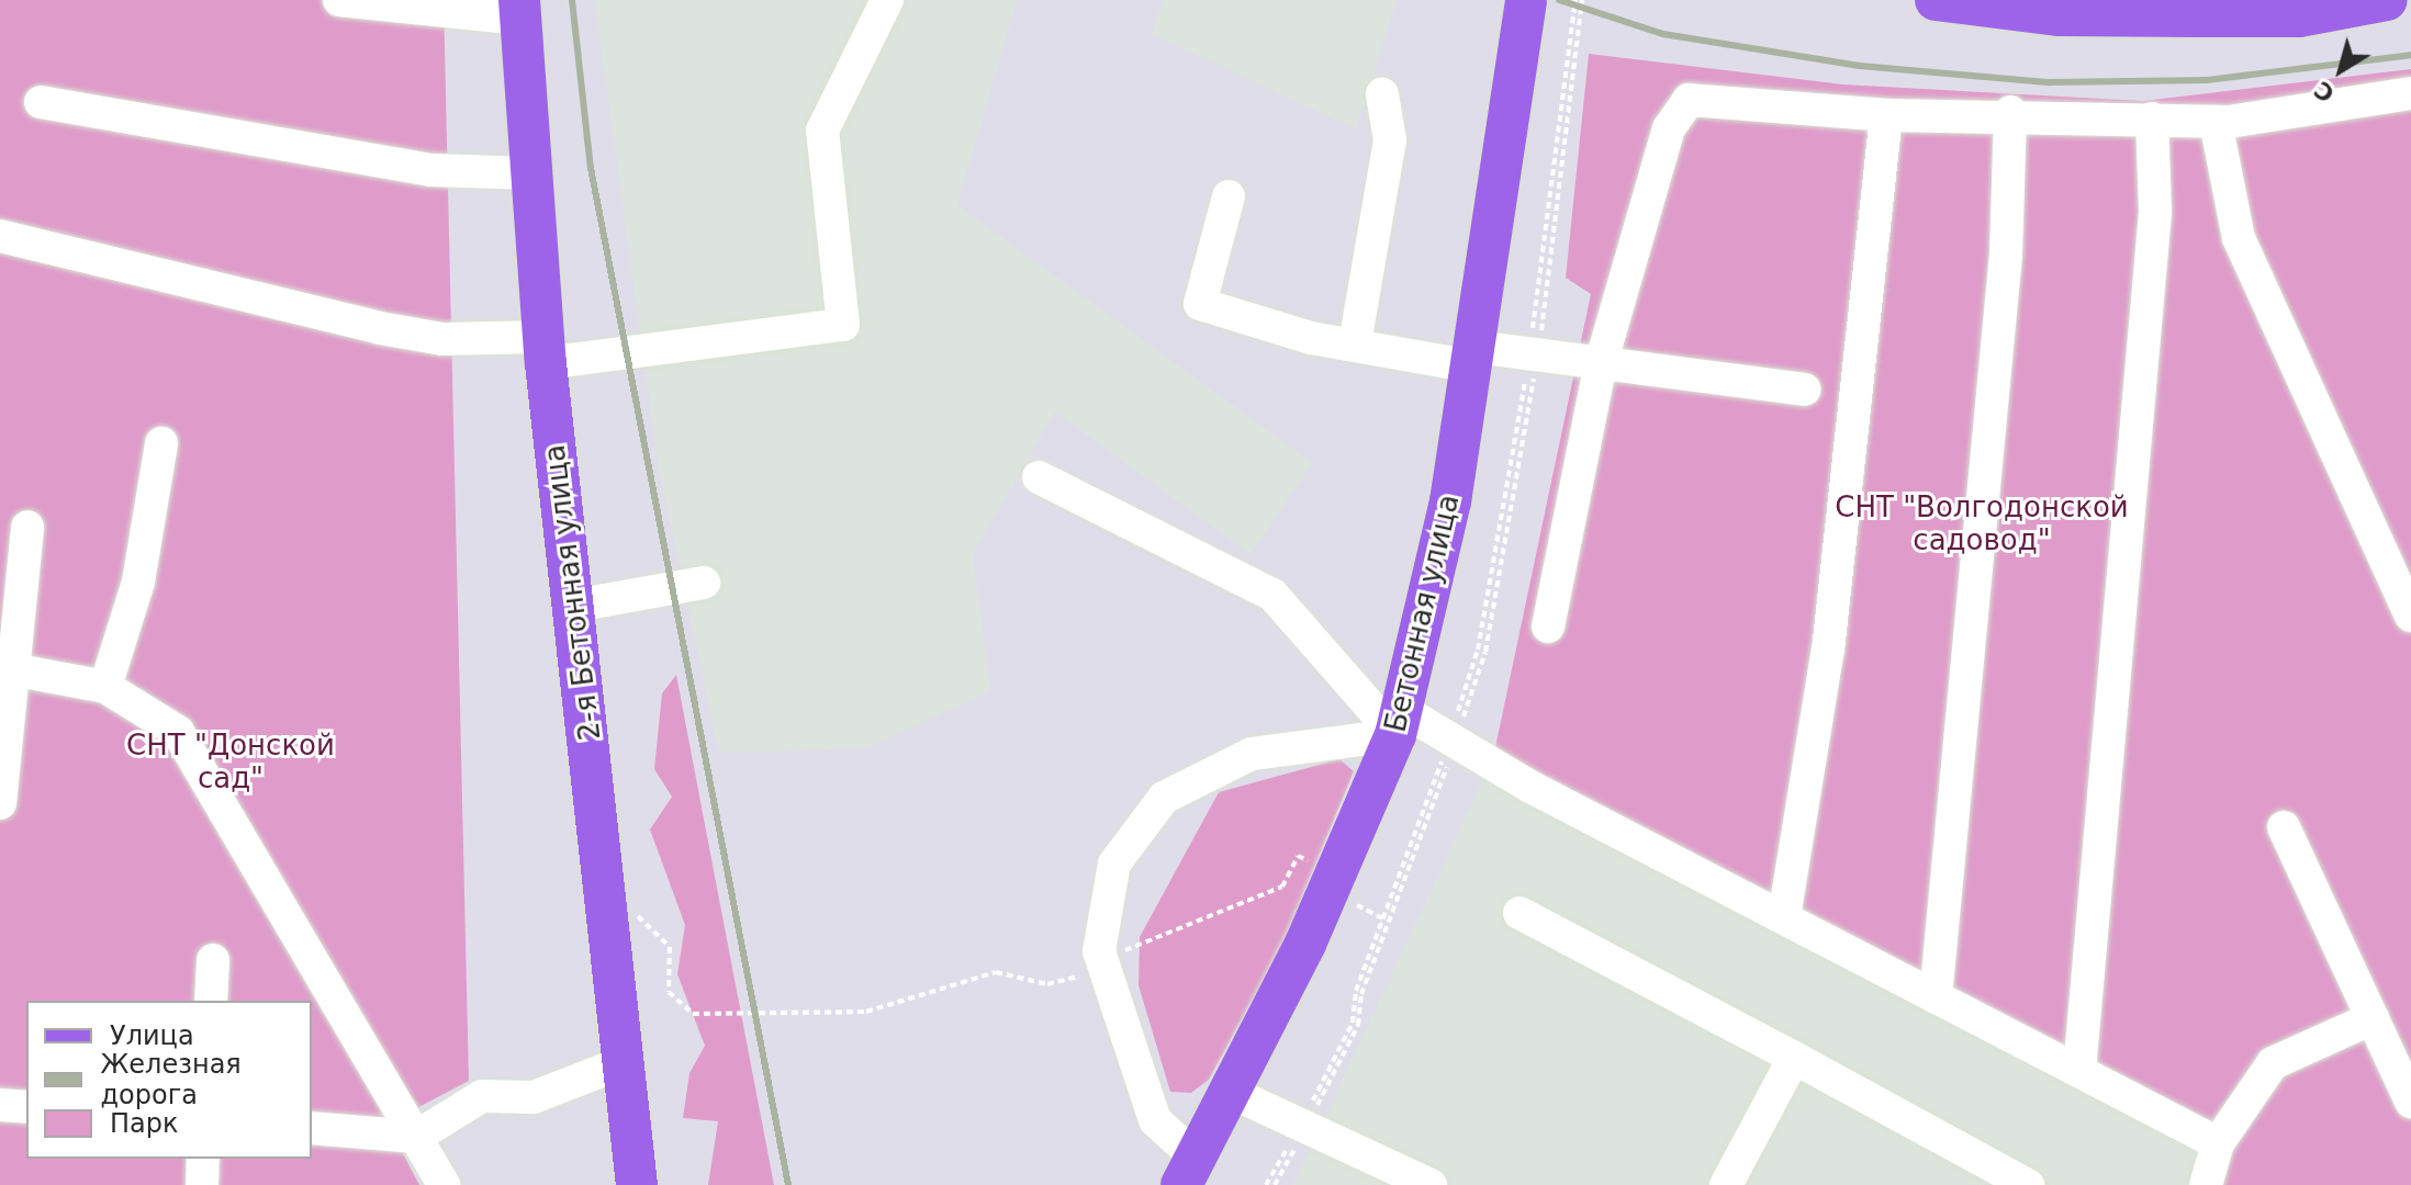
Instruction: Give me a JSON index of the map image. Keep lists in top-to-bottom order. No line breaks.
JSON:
{"streets":{"main road":["2-я Бетонная улица","Бетонная улица"]},"parks":["СНТ \"Волгодонской садовод\"","СНТ \"Донской сад\""],"legend":["Улица","Железная дорога","Парк"],"north":"bottom left"}
